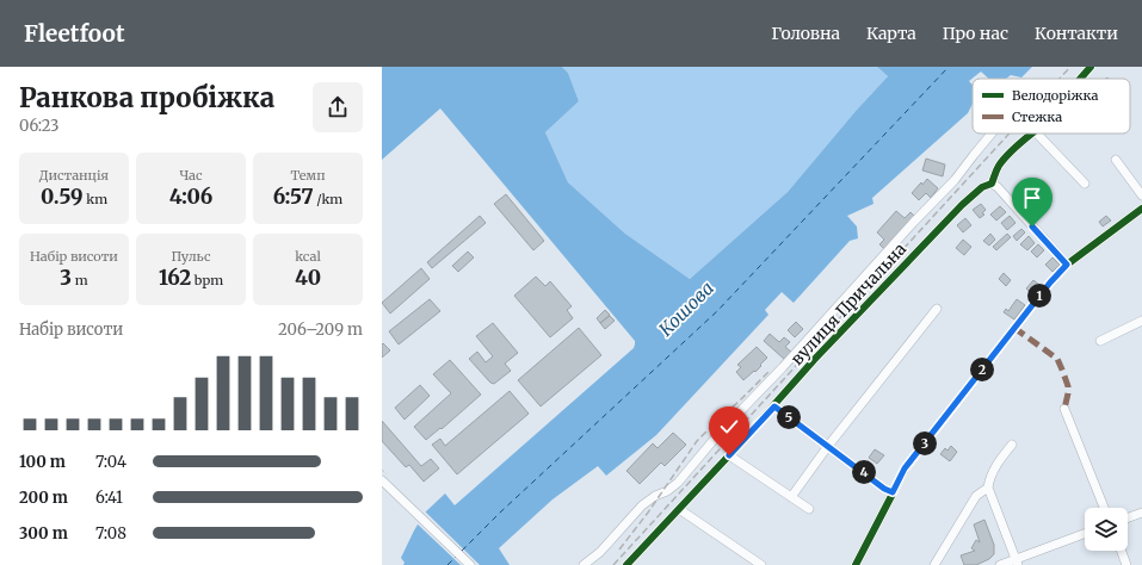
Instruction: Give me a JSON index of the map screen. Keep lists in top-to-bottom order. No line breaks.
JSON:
{"streets":{"street":["вулиця Причальна"]},"water":["Кошова"],"legend":["Велодоріжка","Стежка"],"page":{"header":"Fleetfoot","nav":["Головна","Карта","Про нас","Контакти"],"heading":["Ранкова пробіжка","06:23"],"stats":[["Дистанція","0.59 km"],["Час","4:06"],["Темп","6:57 /km"],["Набір висоти","3 m"],["Пульс","162 bpm"],["kcal","40"]],"pins":["1","2","5","3","4"],"chart":["Набір висоти","206–209 m"],"list":[{"name":"100 m","note":"7:04"},{"name":"200 m","note":"6:41"},{"name":"300 m","note":"7:08"}]}}
